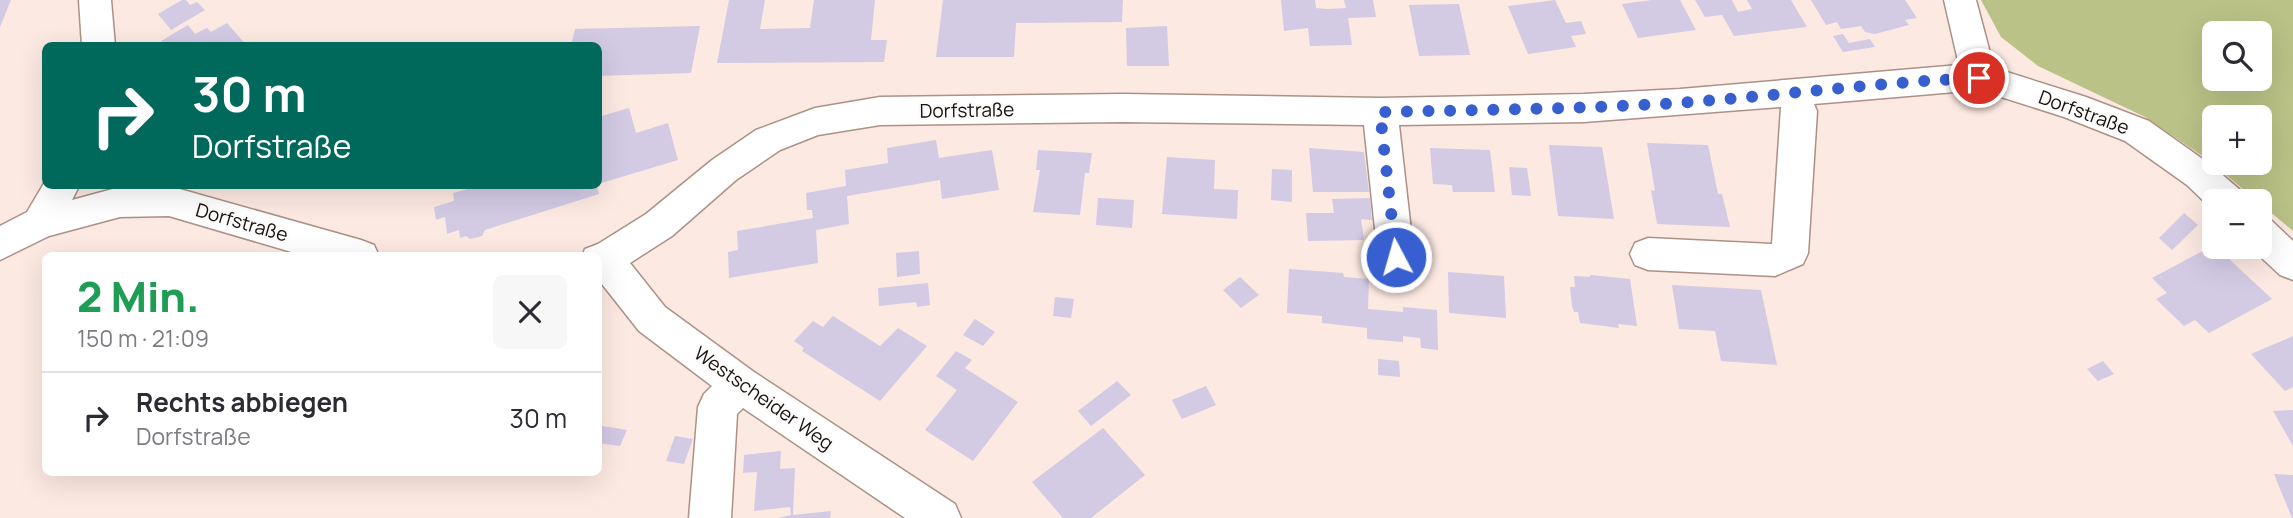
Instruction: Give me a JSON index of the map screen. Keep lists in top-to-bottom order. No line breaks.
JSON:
{"streets":{"street":["Dorfstraße","Westscheider Weg"]},"crossings":[["Dorfstraße","Westscheider Weg"]],"page":{"map_buttons":["+","−"],"turn":["30 m","Dorfstraße"],"heading":["2 Min.","150 m · 21:09"],"list":[{"name":"Rechts abbiegen","note":"Dorfstraße","value":"30 m"}]}}
